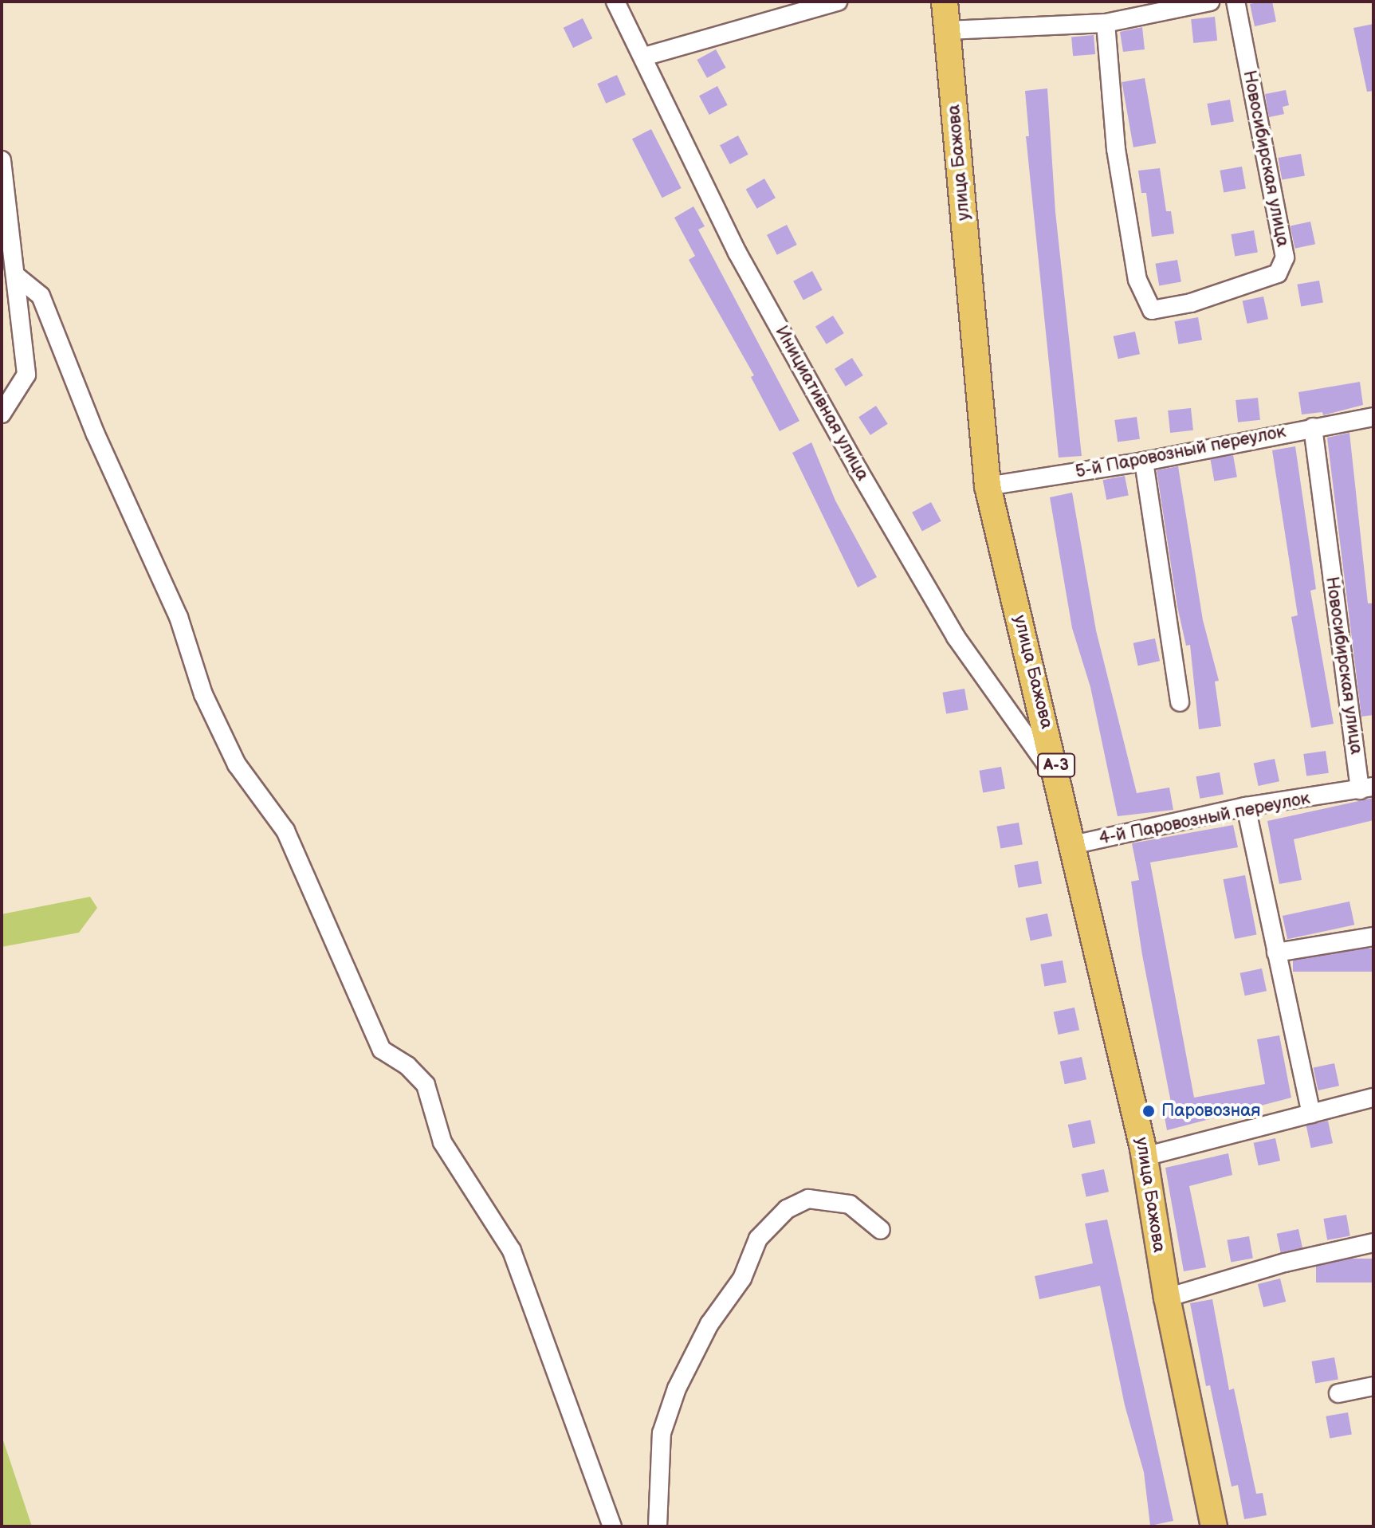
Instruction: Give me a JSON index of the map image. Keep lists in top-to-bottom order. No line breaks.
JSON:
{"streets":{"highway":["улица Бажова","A-3"],"street":["Новосибирская улица","Инициативная улица","5-й Паровозный переулок","4-й Паровозный переулок"]},"crossings":[["Новосибирская улица","5-й Паровозный переулок"],["Новосибирская улица","4-й Паровозный переулок"],["улица Бажова","Инициативная улица"],["улица Бажова","5-й Паровозный переулок"],["улица Бажова","4-й Паровозный переулок"]],"places":["Паровозная"]}
